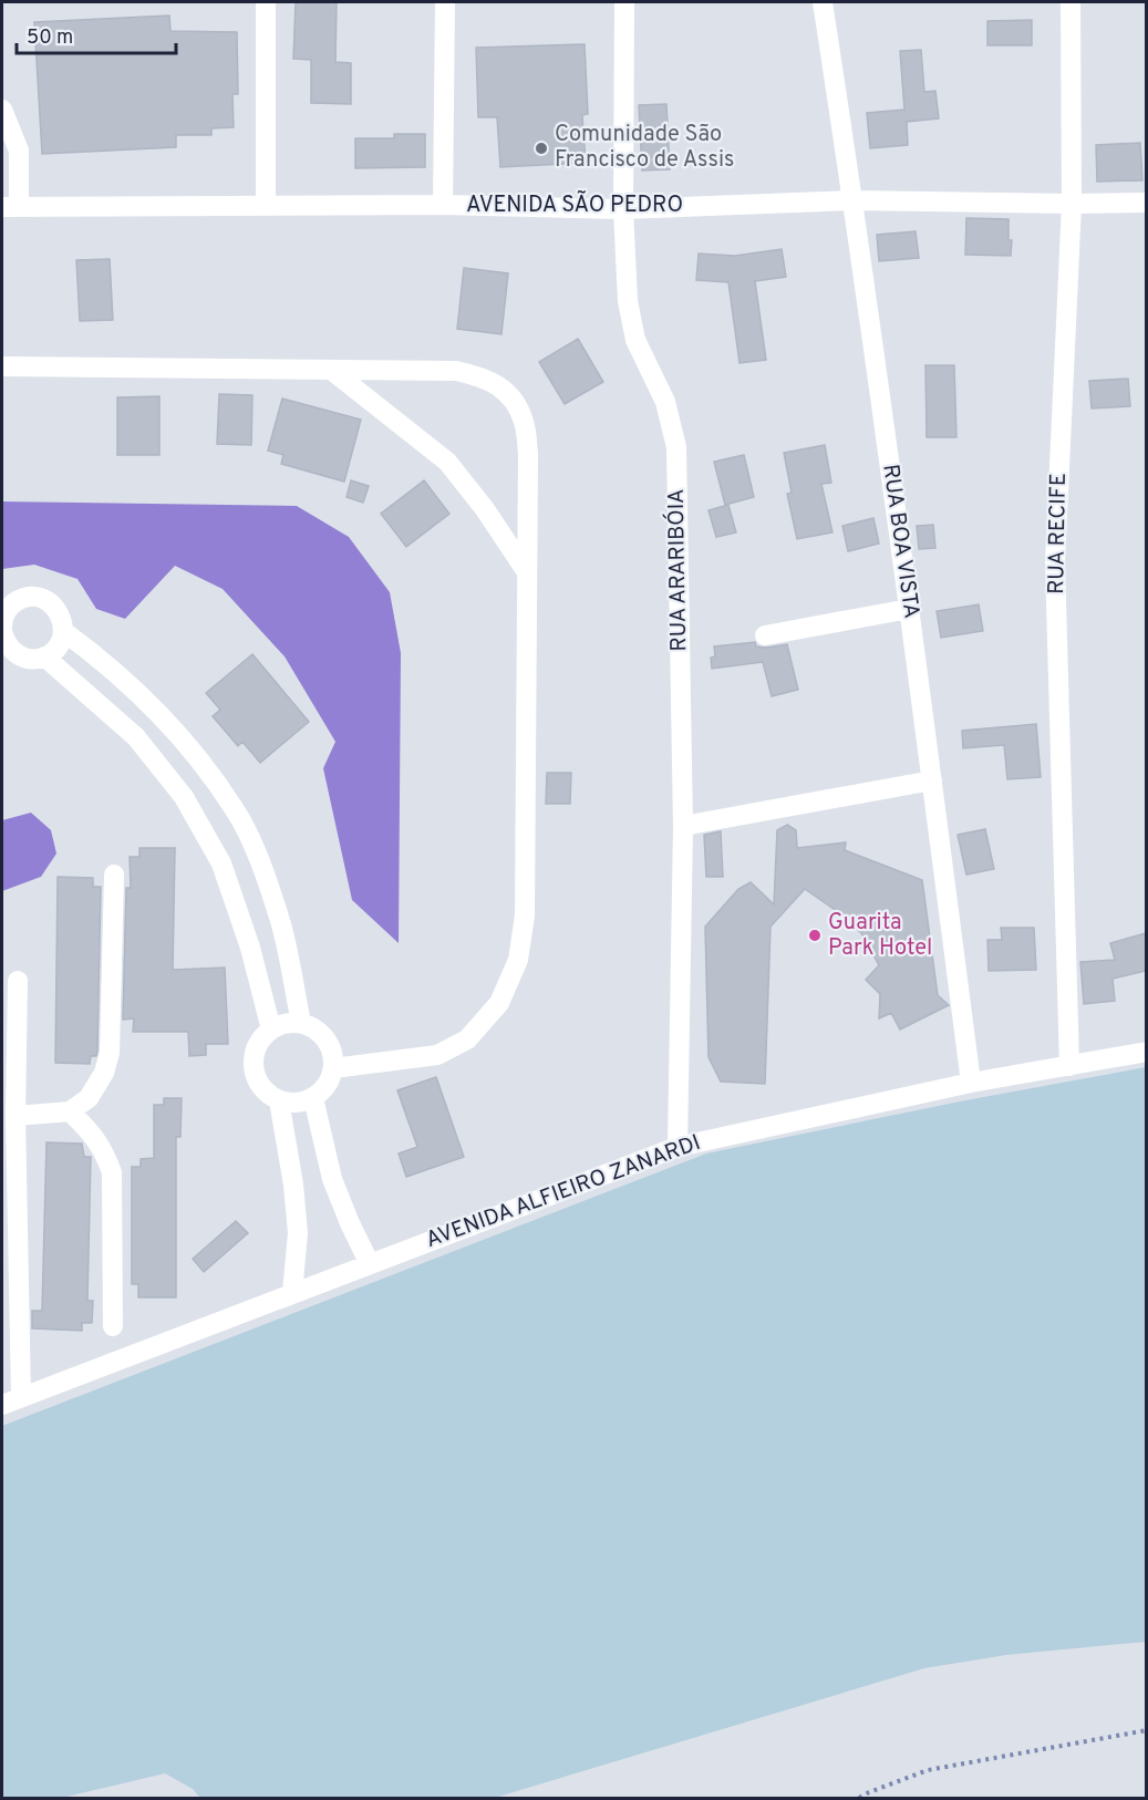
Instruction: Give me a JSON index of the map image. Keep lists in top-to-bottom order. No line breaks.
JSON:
{"streets":{"street":["AVENIDA SÃO PEDRO","RUA RECIFE","RUA BOA VISTA","RUA ARARIBÓIA","AVENIDA ALFIEIRO ZANARDI"]},"crossings":[["AVENIDA SÃO PEDRO","RUA RECIFE"],["AVENIDA SÃO PEDRO","RUA BOA VISTA"],["AVENIDA SÃO PEDRO","RUA ARARIBÓIA"],["RUA RECIFE","AVENIDA ALFIEIRO ZANARDI"],["RUA BOA VISTA","AVENIDA ALFIEIRO ZANARDI"],["RUA ARARIBÓIA","AVENIDA ALFIEIRO ZANARDI"]],"places":["Comunidade São Francisco de Assis","Guarita Park Hotel"],"scale_bar":"50 m"}
